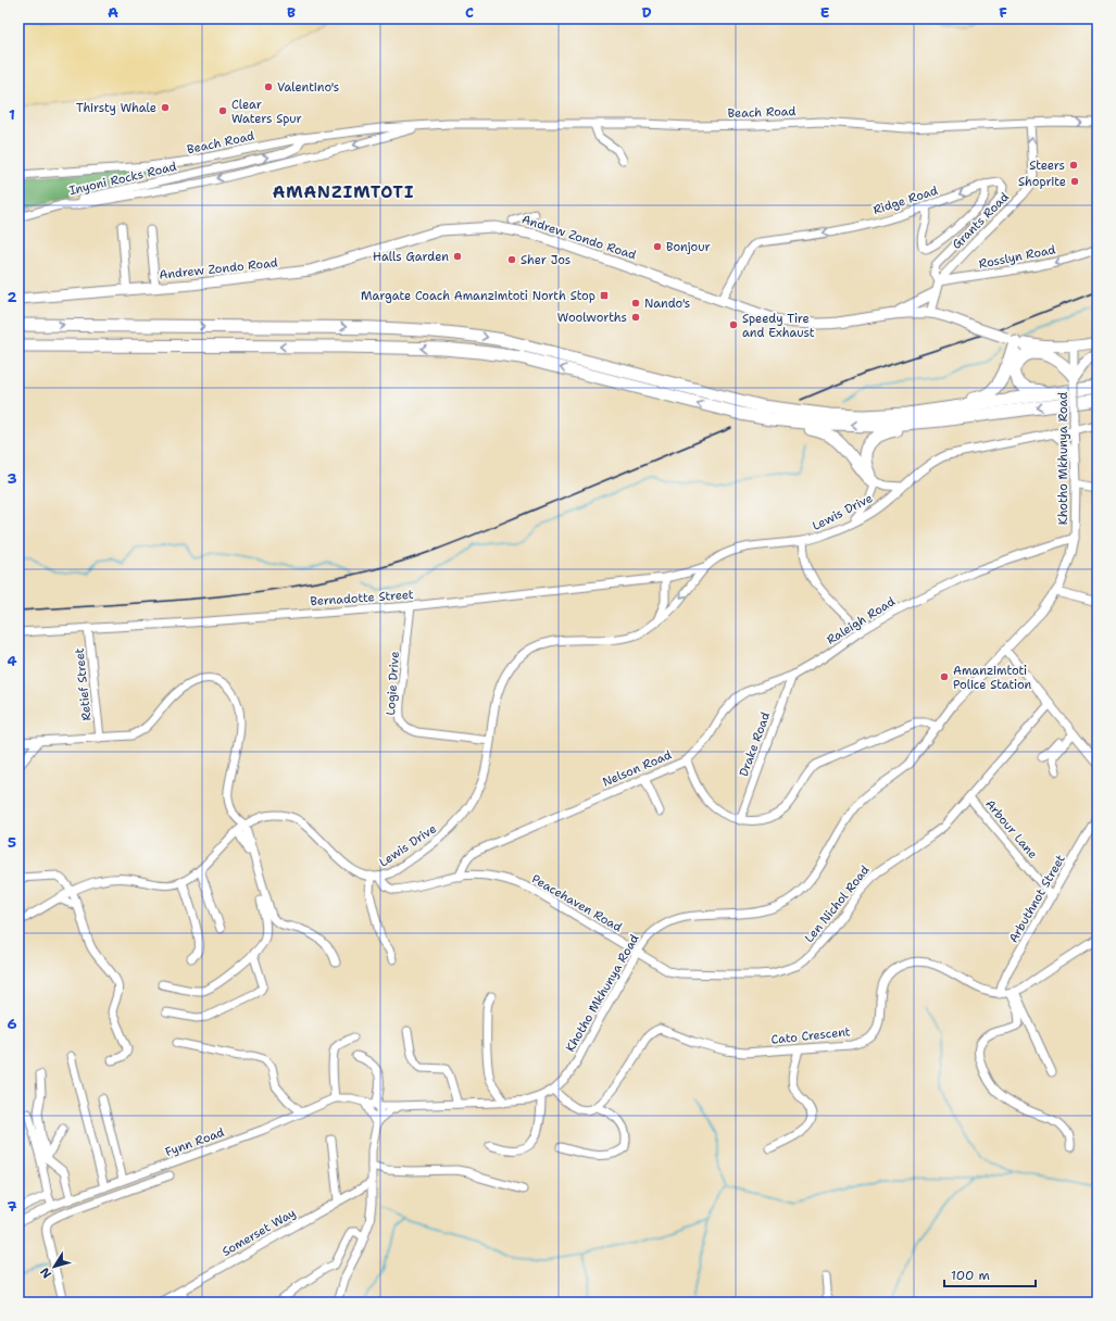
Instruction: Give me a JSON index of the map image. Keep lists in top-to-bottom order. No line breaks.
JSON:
{"streets":{"main road":["Andrew Zondo Road"],"street":["Beach Road","Inyoni Rocks Road","Ridge Road","Grants Road","Rosslyn Road","Khotho Mkhunya Road","Lewis Drive","Bernadotte Street","Raleigh Road","Logie Drive","Retief Street","Drake Road","Nelson Road","Arbour Lane","Arbuthnot Street","Peacehaven Road","Len Nichol Road","Cato Crescent","Fynn Road","Somerset Way"]},"crossings":[["Beach Road","Inyoni Rocks Road"],["Beach Road","Grants Road"],["Ridge Road","Grants Road"],["Ridge Road","Andrew Zondo Road"],["Ridge Road","Rosslyn Road"],["Grants Road","Rosslyn Road"],["Andrew Zondo Road","Khotho Mkhunya Road"],["Khotho Mkhunya Road","Lewis Drive"],["Khotho Mkhunya Road","Raleigh Road"],["Khotho Mkhunya Road","Nelson Road"],["Khotho Mkhunya Road","Peacehaven Road"],["Khotho Mkhunya Road","Len Nichol Road"],["Khotho Mkhunya Road","Fynn Road"],["Lewis Drive","Bernadotte Street"],["Lewis Drive","Logie Drive"],["Lewis Drive","Peacehaven Road"],["Bernadotte Street","Logie Drive"],["Bernadotte Street","Retief Street"],["Raleigh Road","Drake Road"],["Raleigh Road","Nelson Road"],["Drake Road","Nelson Road"],["Nelson Road","Peacehaven Road"],["Arbour Lane","Arbuthnot Street"],["Arbour Lane","Len Nichol Road"],["Arbuthnot Street","Cato Crescent"],["Peacehaven Road","Len Nichol Road"]],"one_way":["Inyoni Rocks Road","Ridge Road","Grants Road","Rosslyn Road"],"districts":["AMANZIMTOTI"],"places":{"other":["Valentino's","Thirsty Whale","Clear Waters Spur","Steers","Shoprite","Bonjour","Halls Garden","Sher Jos","Nando's","Woolworths","Speedy Tire and Exhaust","Amanzimtoti Police Station"],"transit":["Margate Coach Amanzimtoti North Stop"]},"scale_bar":"100 m","north":"bottom left","grid":{"columns":["A","B","C","D","E","F"],"rows":["1","2","3","4","5","6","7"]}}
